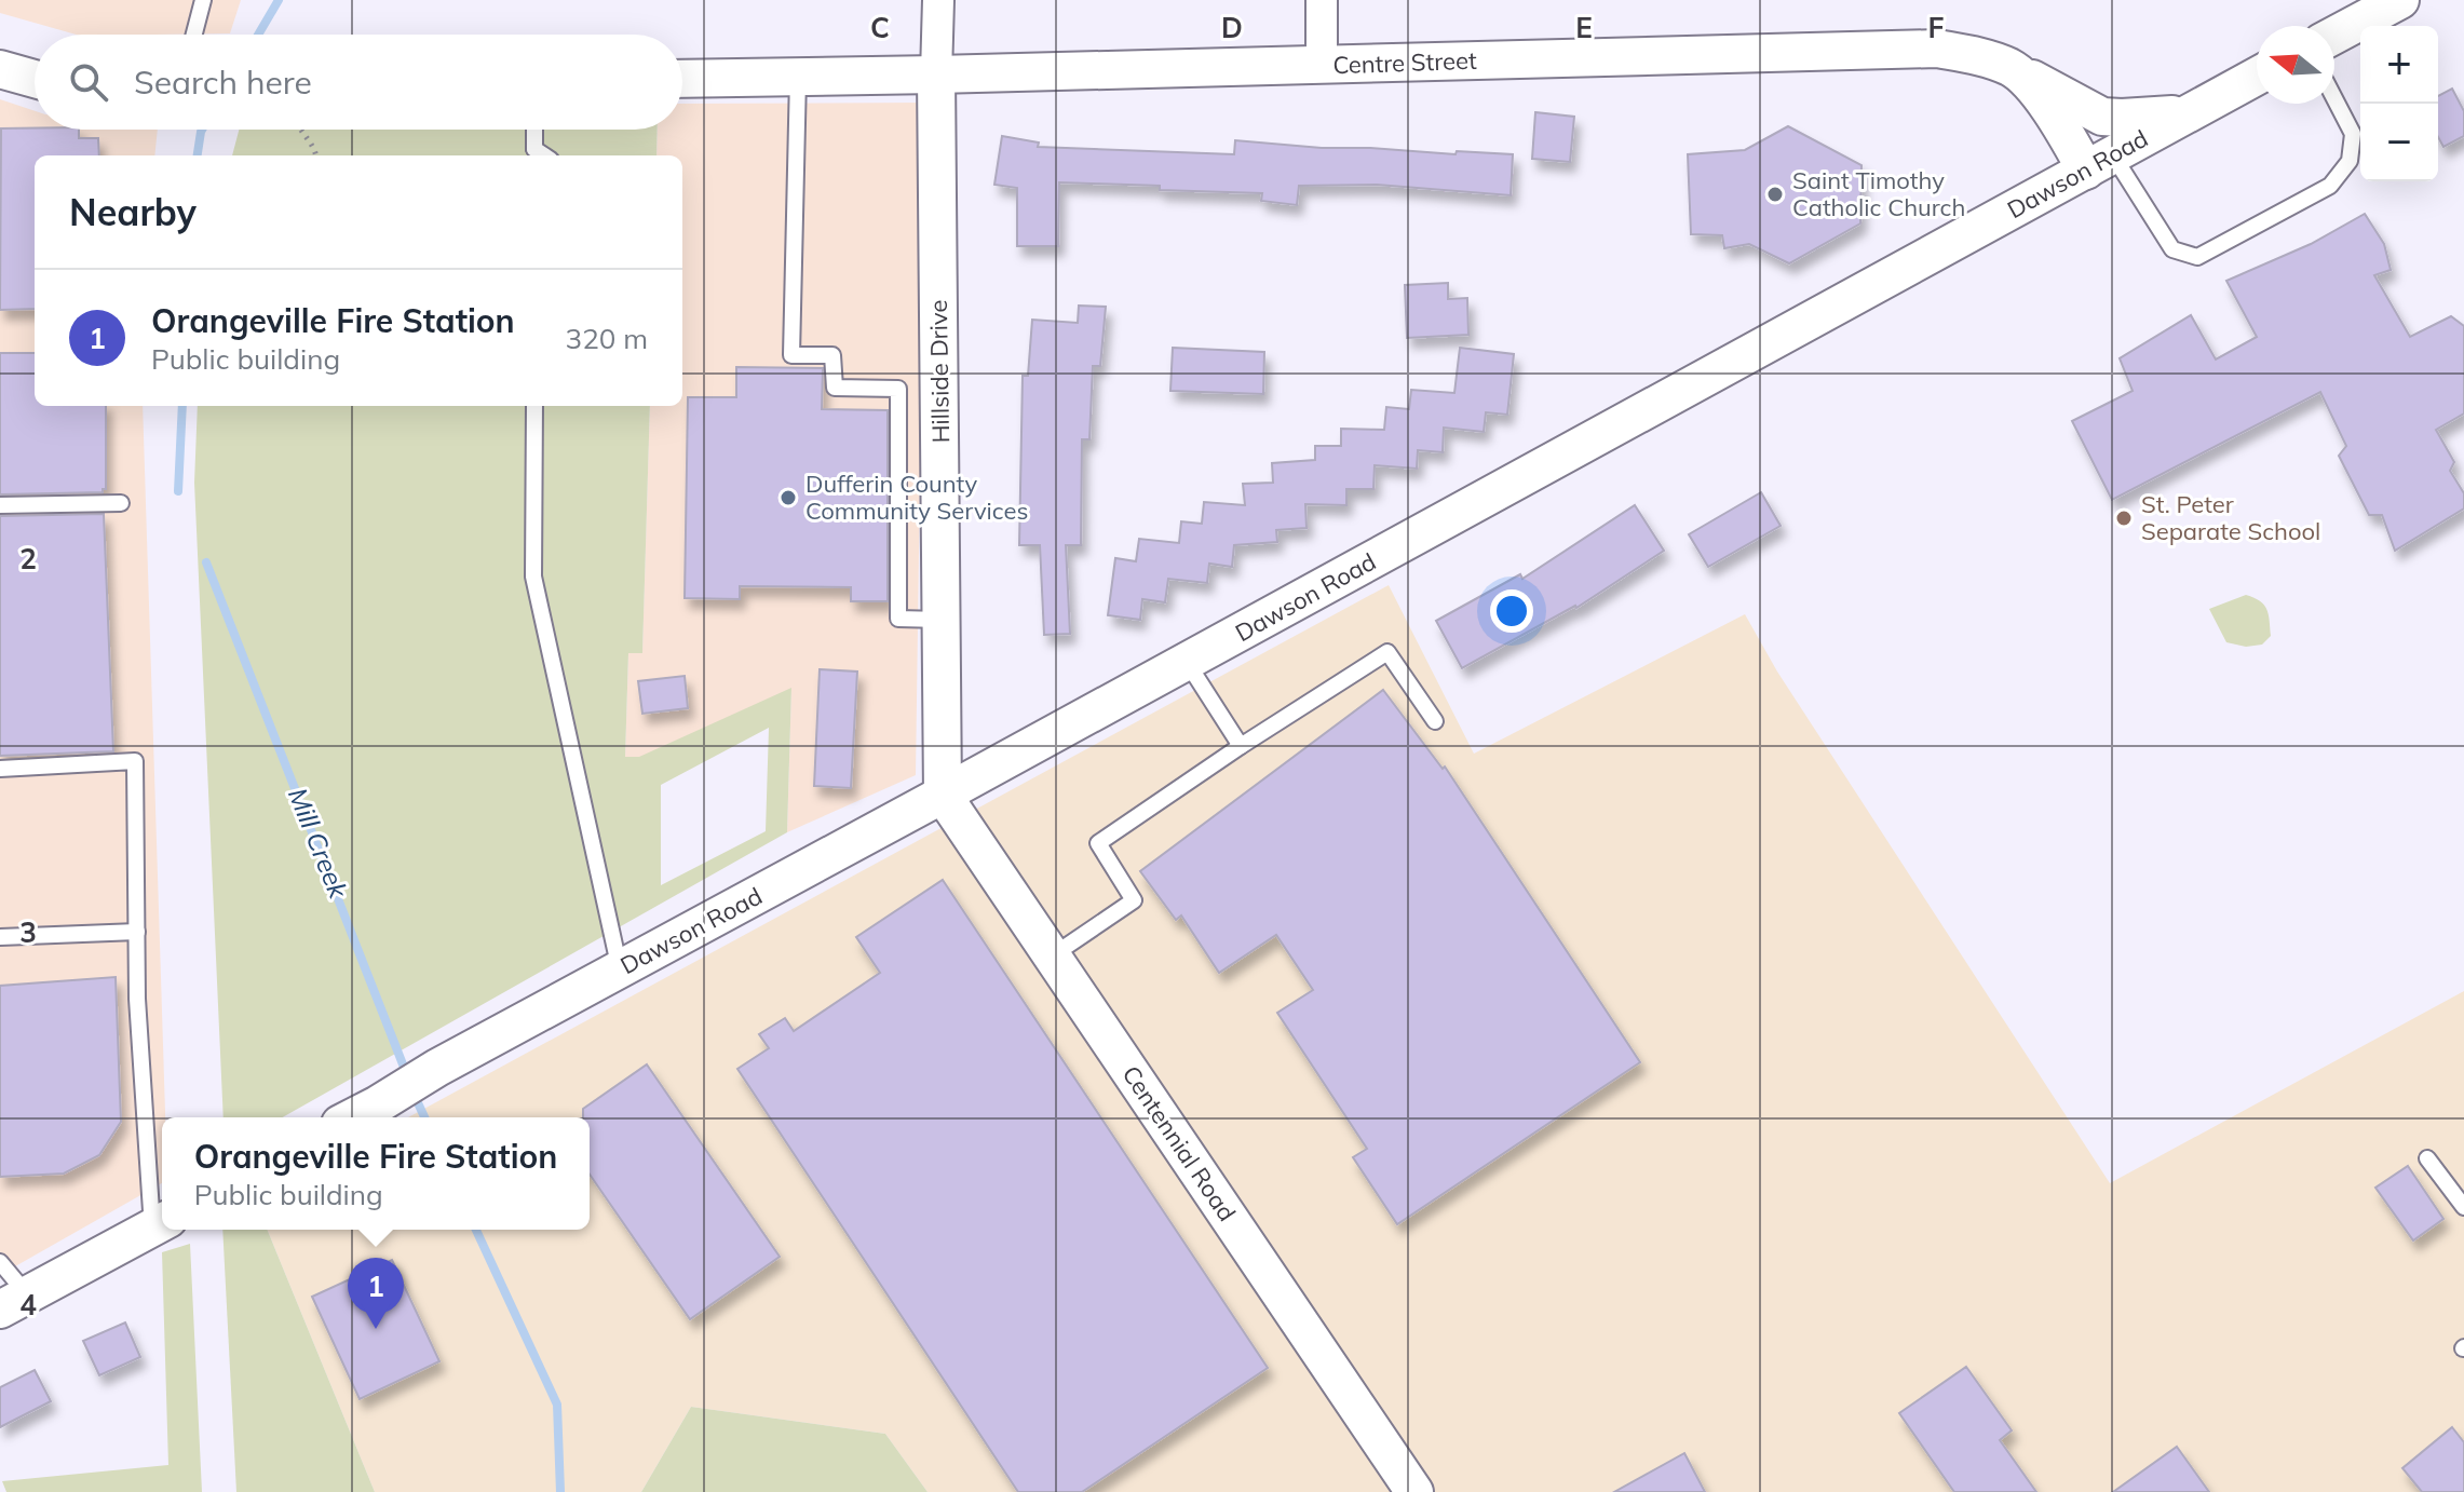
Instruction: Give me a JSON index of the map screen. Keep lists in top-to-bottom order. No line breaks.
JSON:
{"streets":{"street":["Centre Street","Dawson Road","Hillside Drive","Centennial Road"]},"crossings":[["Centre Street","Dawson Road"],["Centre Street","Hillside Drive"],["Dawson Road","Hillside Drive"],["Dawson Road","Centennial Road"],["Hillside Drive","Centennial Road"]],"water":["Mill Creek"],"places":["Saint Timothy Catholic Church","Dufferin County Community Services","St. Peter Separate School"],"north":"left","page":{"map_buttons":["+","−"],"search":"Search here","heading":"Nearby","list":[{"mark":"1","name":"Orangeville Fire Station","note":"Public building","value":"320 m"}],"popup":["Orangeville Fire Station","Public building"],"pins":"1"},"grid":{"columns":["C","D","E","F"],"rows":["2","3","4"]}}
